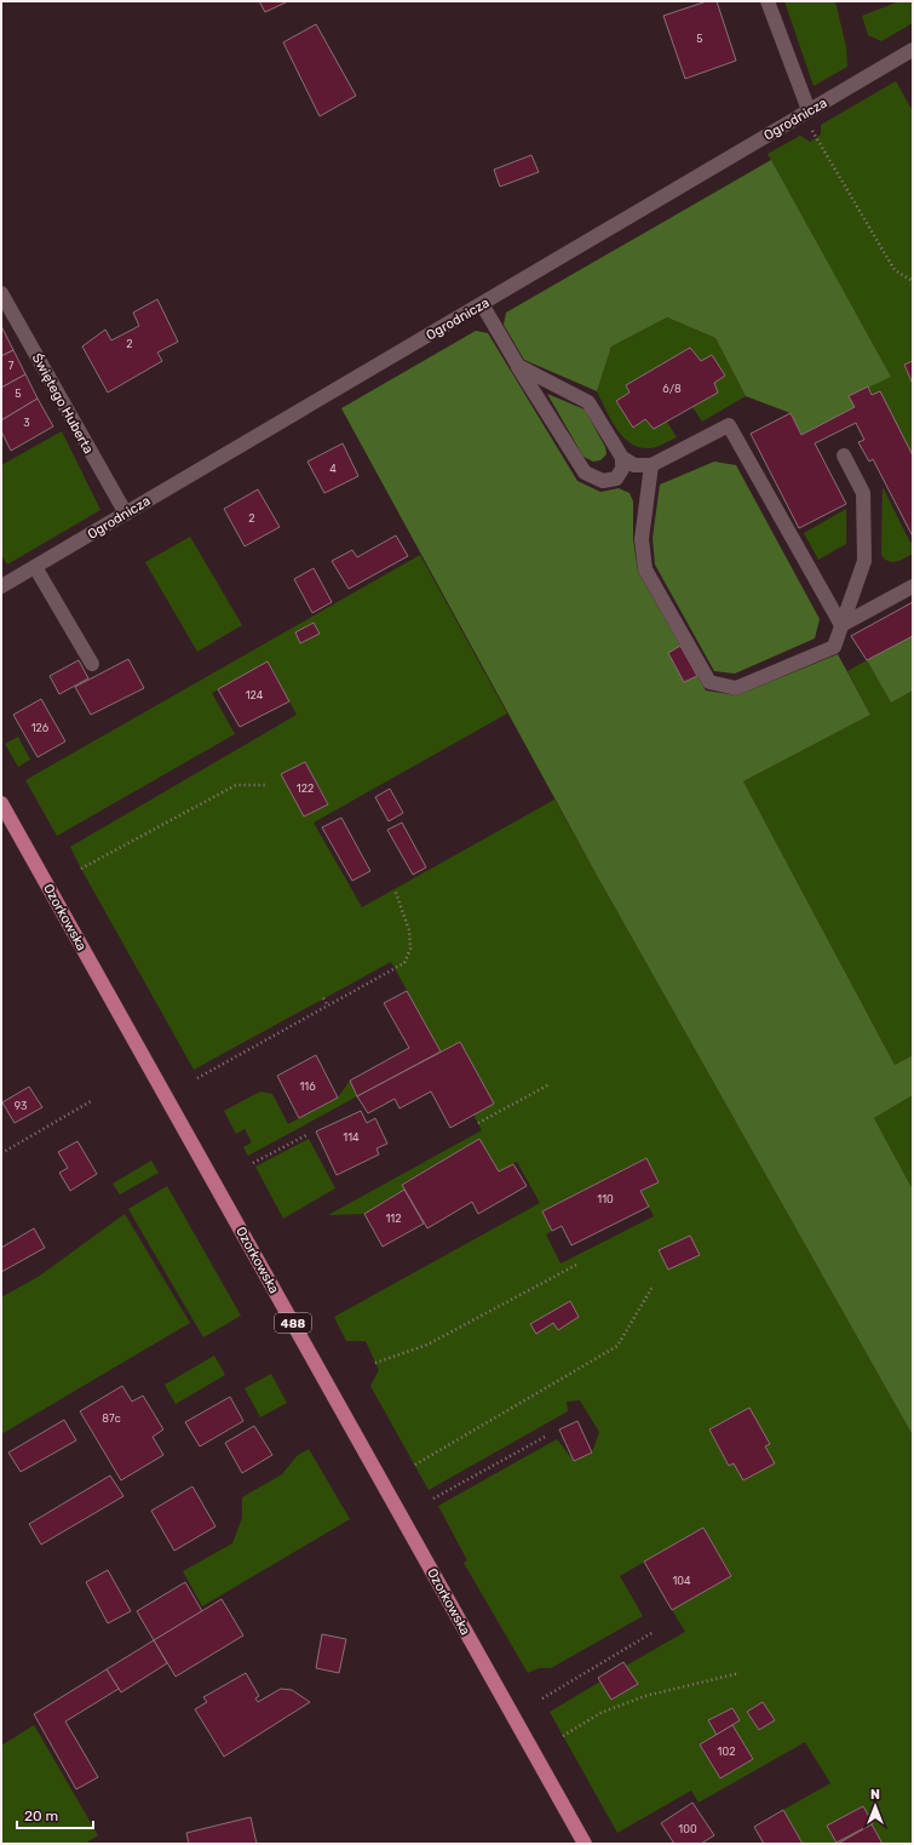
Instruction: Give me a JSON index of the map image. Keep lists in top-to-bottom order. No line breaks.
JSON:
{"streets":{"main road":["Ozorkowska","488"],"street":["Ogrodnicza","Świętego Huberta"]},"crossings":[["Ogrodnicza","Świętego Huberta"]],"house_numbers":["5","2","7","6/8","5","3","4","2","124","126","122","116","93","114","110","112","87c","104","102","100"],"scale_bar":"20 m","north":"top"}
